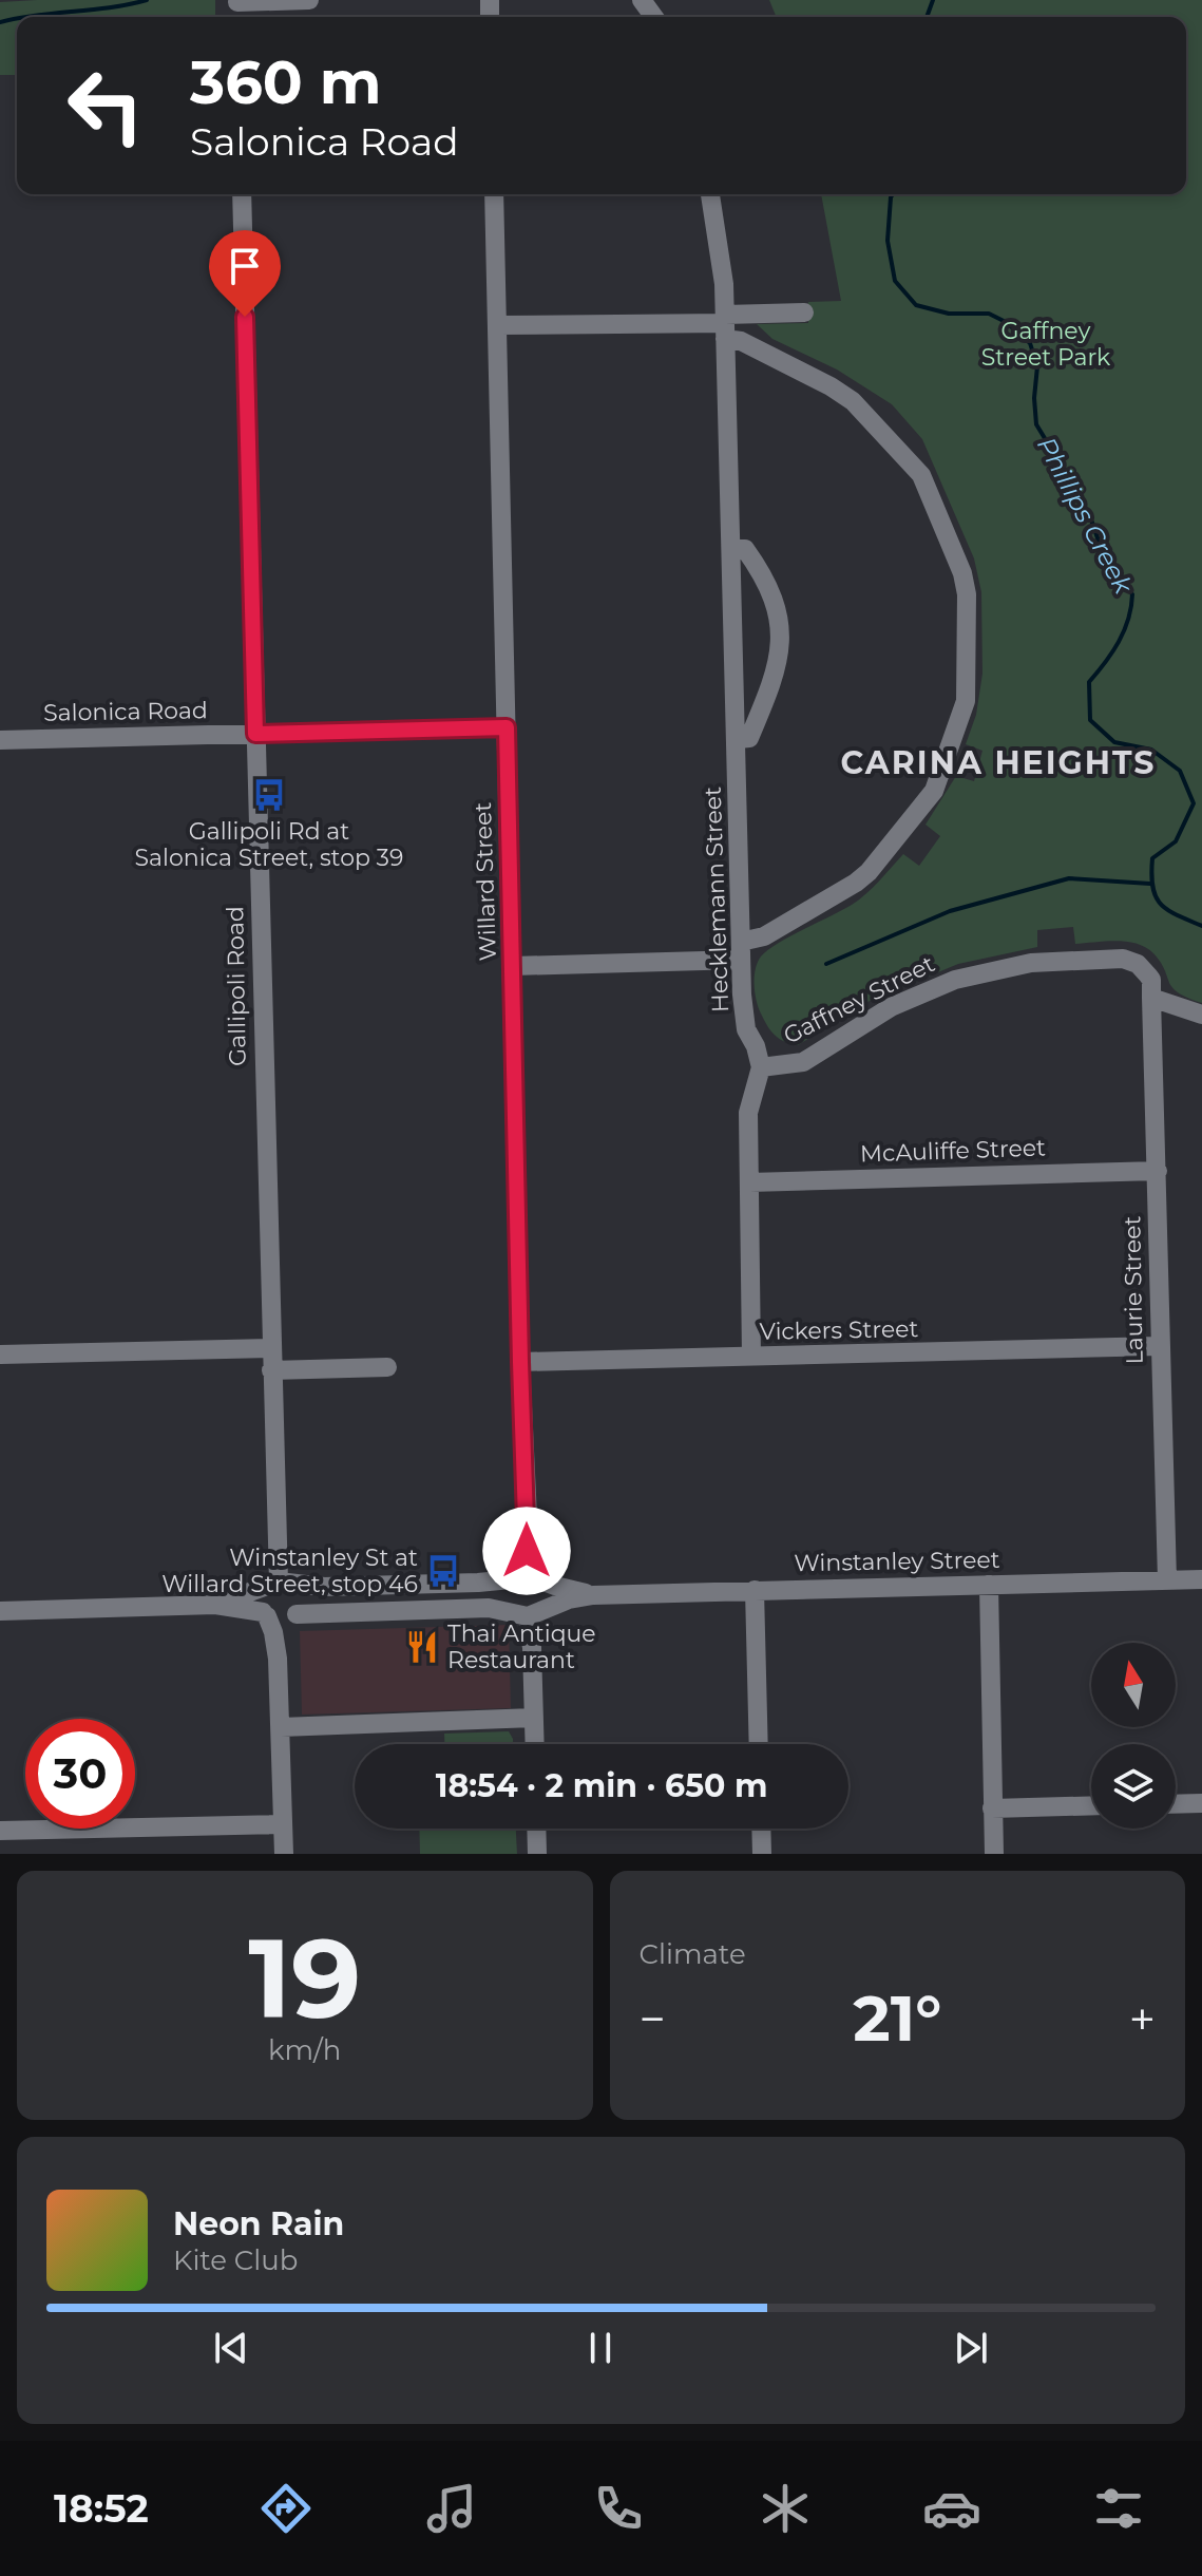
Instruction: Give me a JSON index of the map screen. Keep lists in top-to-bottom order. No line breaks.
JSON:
{"streets":{"street":["Salonica Road","Willard Street","Hecklemann Street","Gallipoli Road","Gaffney Street","McAuliffe Street","Laurie Street","Vickers Street","Winstanley Street"]},"crossings":[["Salonica Road","Willard Street"],["Salonica Road","Gallipoli Road"],["Willard Street","Vickers Street"],["Willard Street","Winstanley Street"],["Hecklemann Street","Gaffney Street"],["Gallipoli Road","Winstanley Street"],["Gaffney Street","Laurie Street"],["McAuliffe Street","Laurie Street"],["Laurie Street","Vickers Street"],["Laurie Street","Winstanley Street"]],"districts":["CARINA HEIGHTS"],"water":["Phillips Creek"],"parks":["Gaffney Street Park"],"places":{"bus stop":["Gallipoli Rd at Salonica Street, stop 39","Winstanley St at Willard Street, stop 46"],"restaurant":["Thai Antique Restaurant"]},"north":"top","page":{"turn":["360 m","Salonica Road"],"limit":"30","trip":"18:54 · 2 min · 650 m","tile":[["19","km/h"],"Climate"],"heat":["−","21°","+"],"song":["Neon Rain","Kite Club"],"tabs":"18:52"}}
